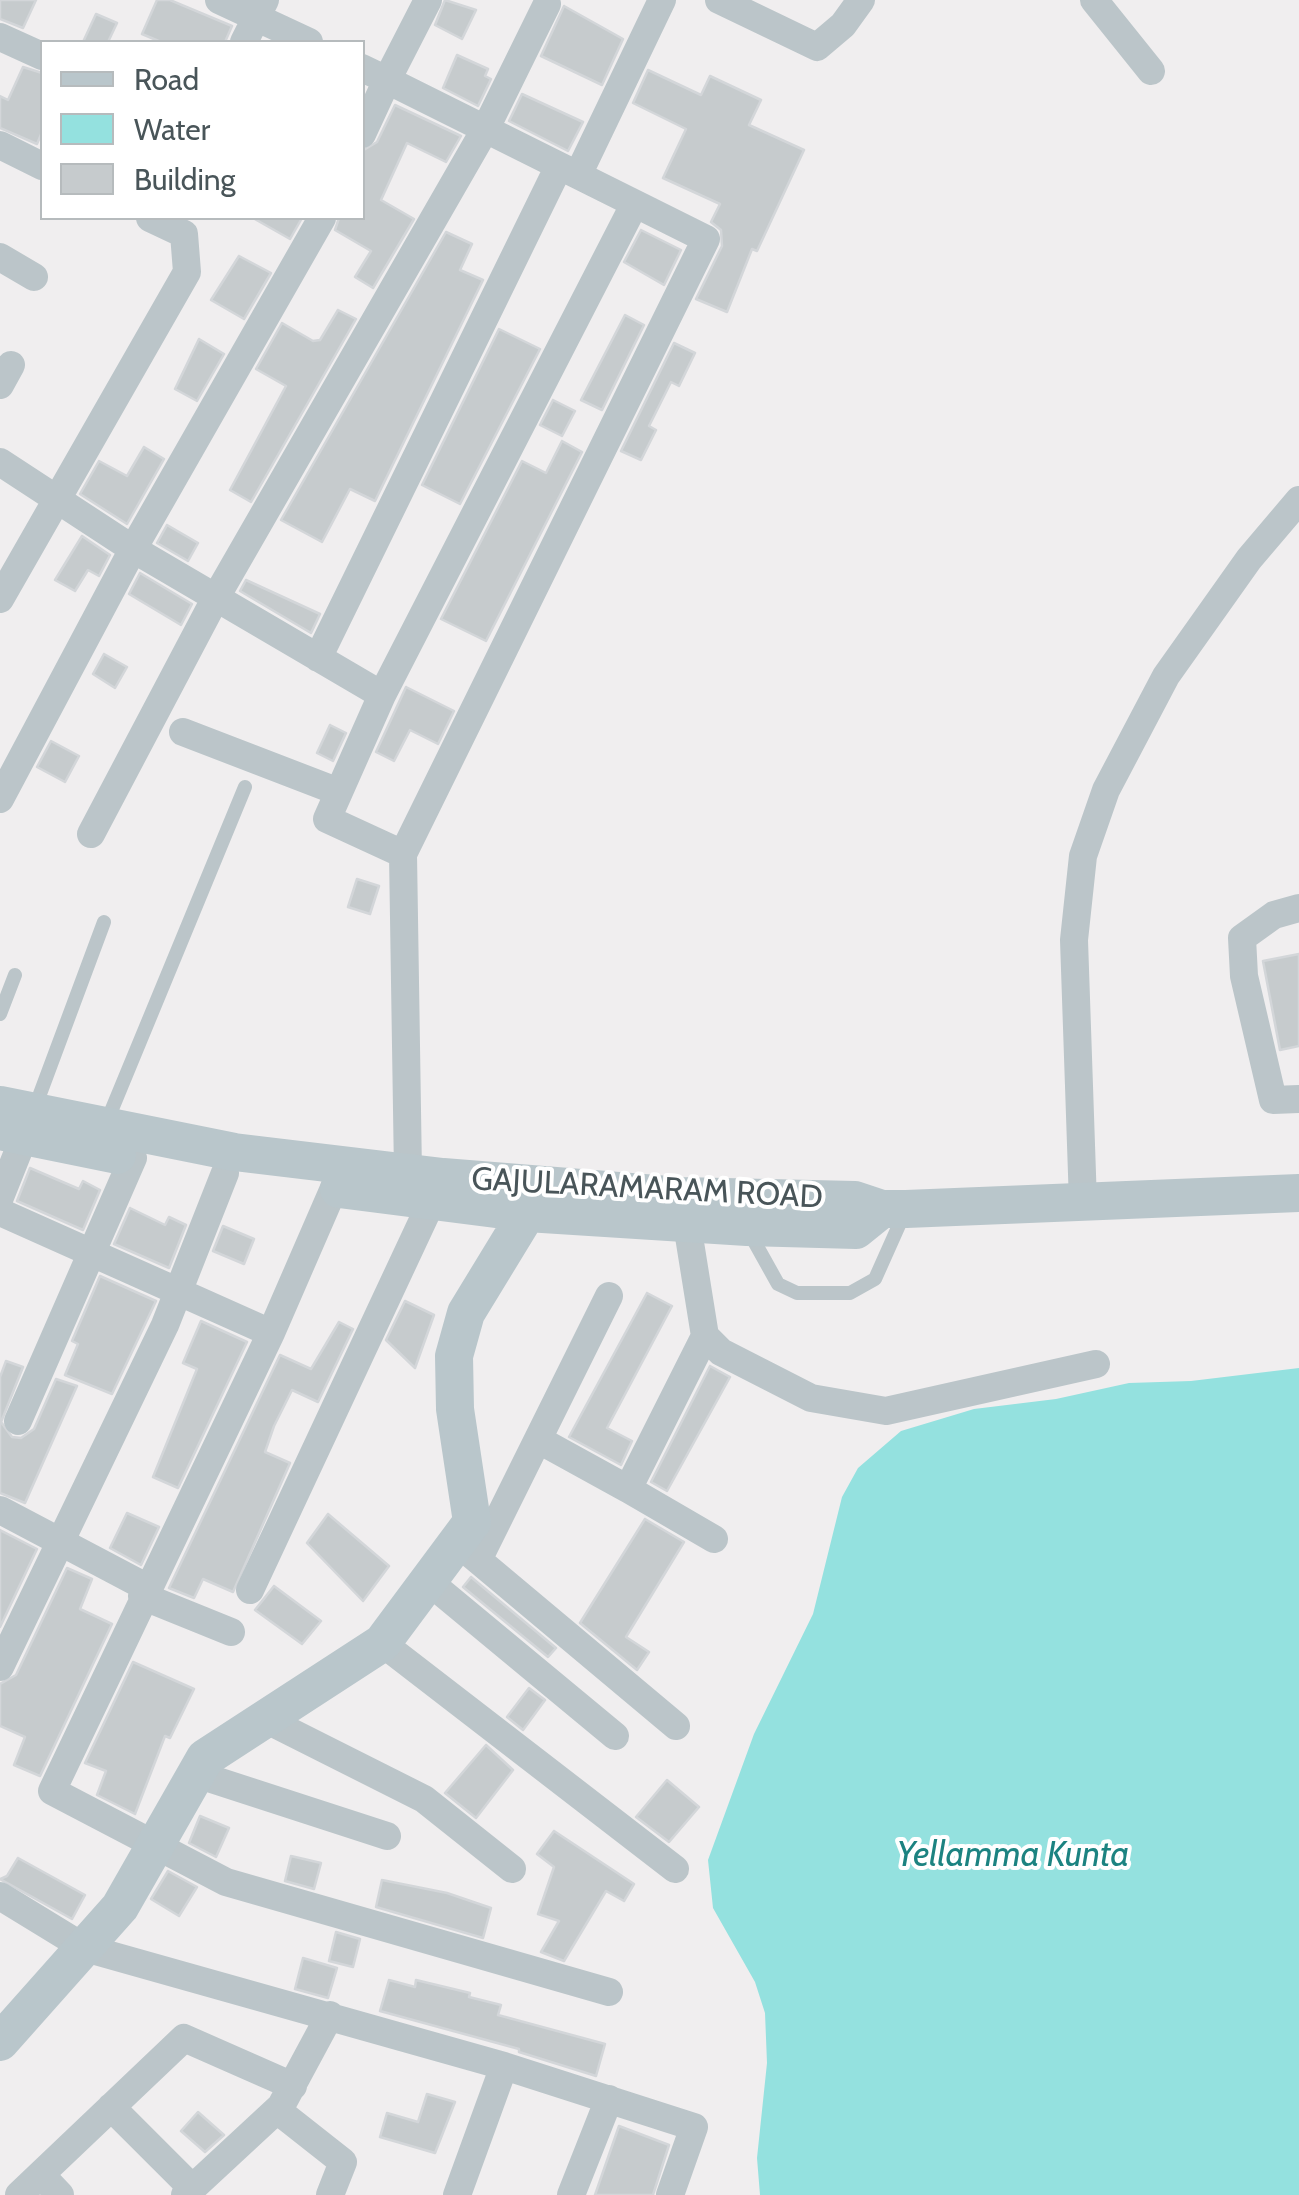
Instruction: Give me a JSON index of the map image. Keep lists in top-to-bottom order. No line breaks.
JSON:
{"streets":{"main road":["GAJULARAMARAM ROAD"]},"water":["Yellamma Kunta"],"legend":["Road","Water","Building"]}
